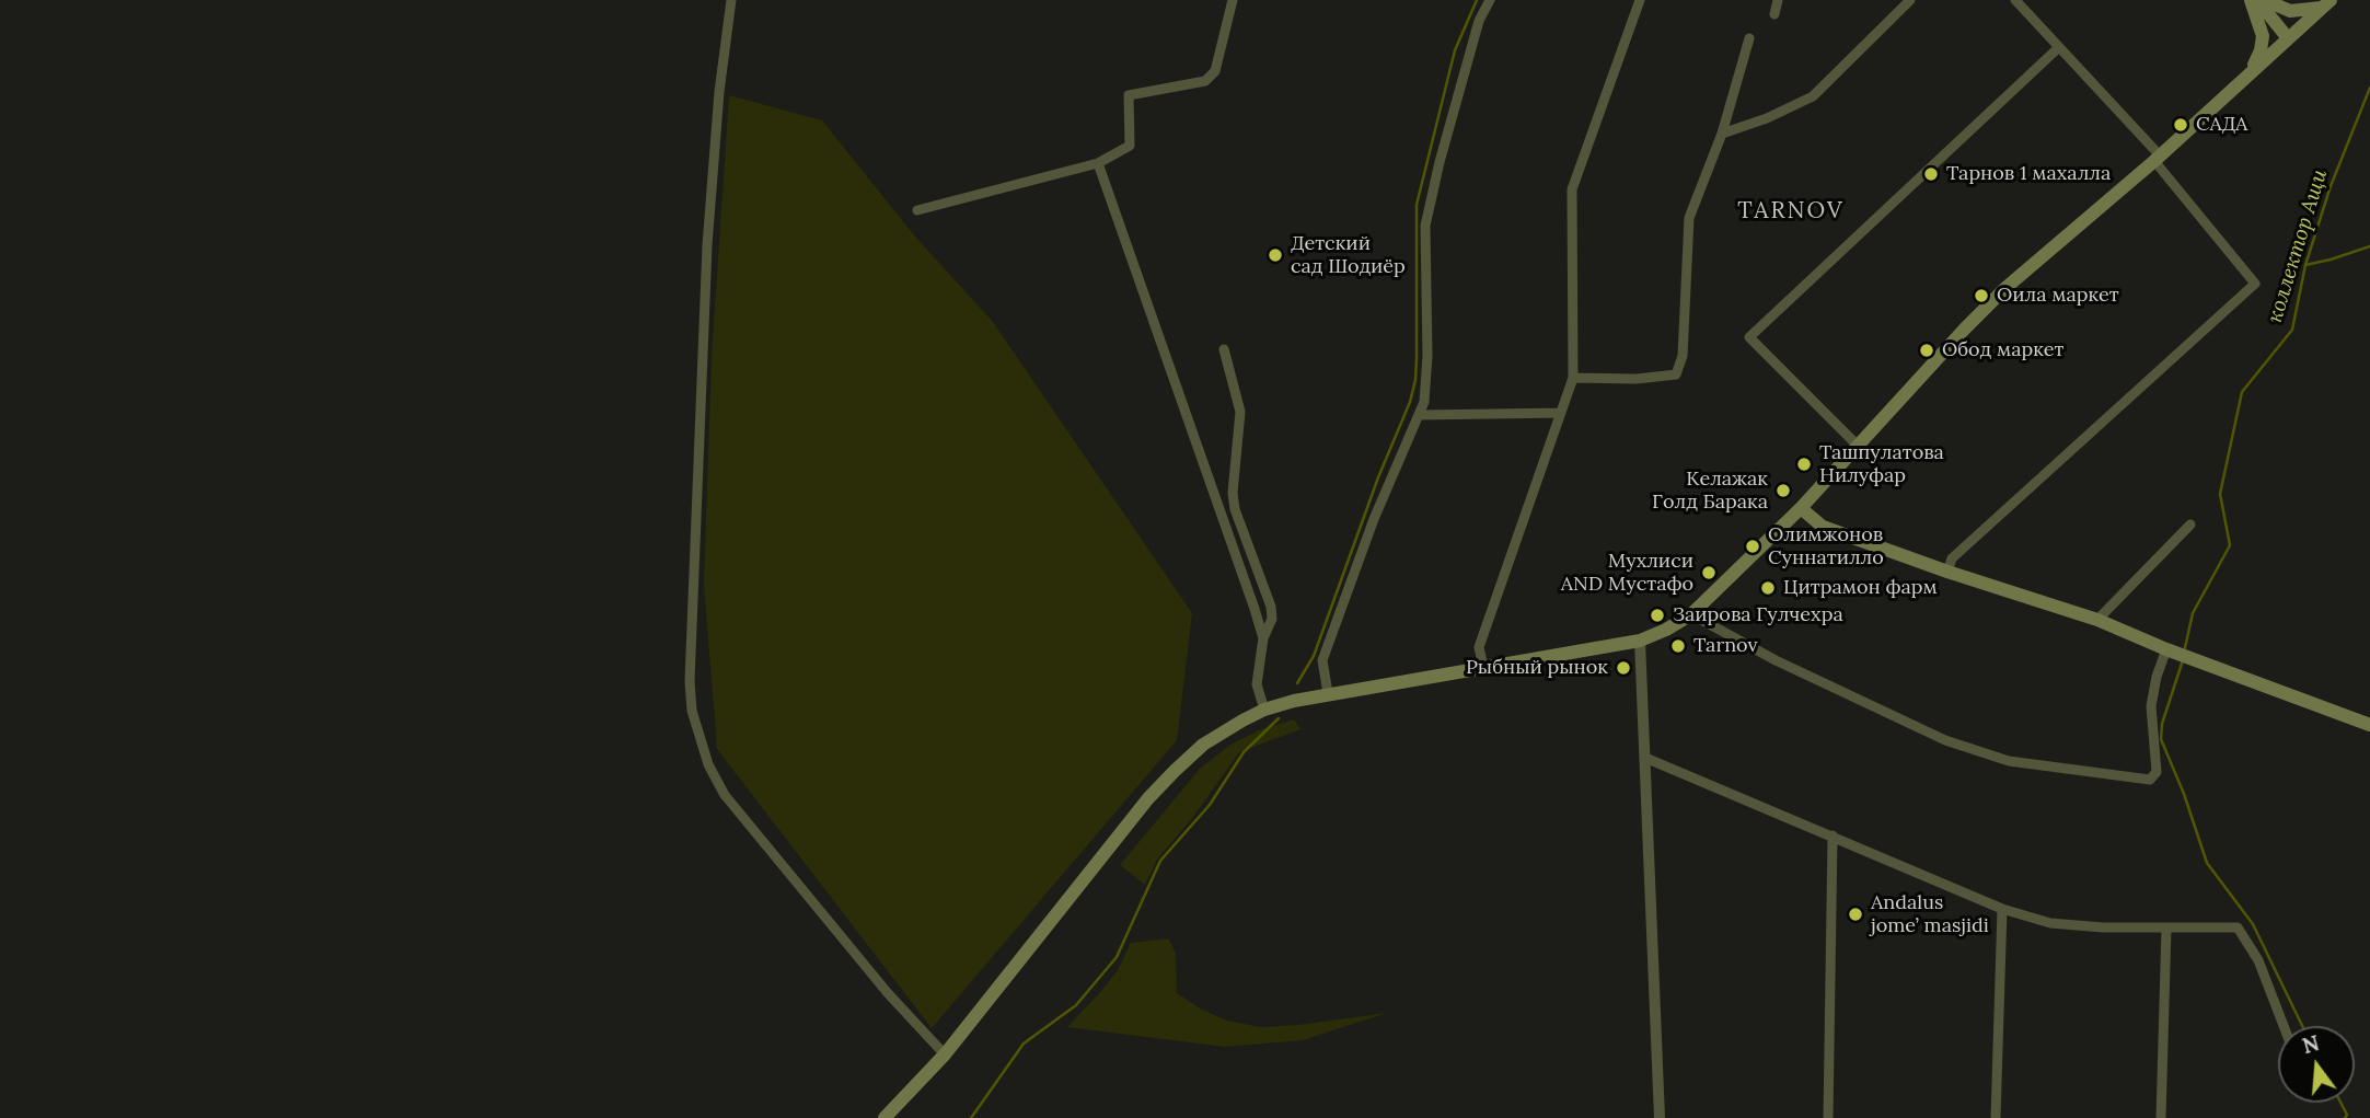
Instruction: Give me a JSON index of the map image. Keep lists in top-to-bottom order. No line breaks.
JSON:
{"districts":["TARNOV"],"water":["коллектор Ащи"],"places":["САДА","Тарнов 1 махалла","Детский сад Шодиёр","Оила маркет","Обод маркет","Ташпулатова Нилуфар","Келажак Голд Барака","Олимжонов Суннатилло","Мухлиси AND Мустафо","Цитрамон фарм","Заирова Гулчехра","Tarnov","Рыбный рынок","Andalus jome’ masjidi"],"north":"top"}
